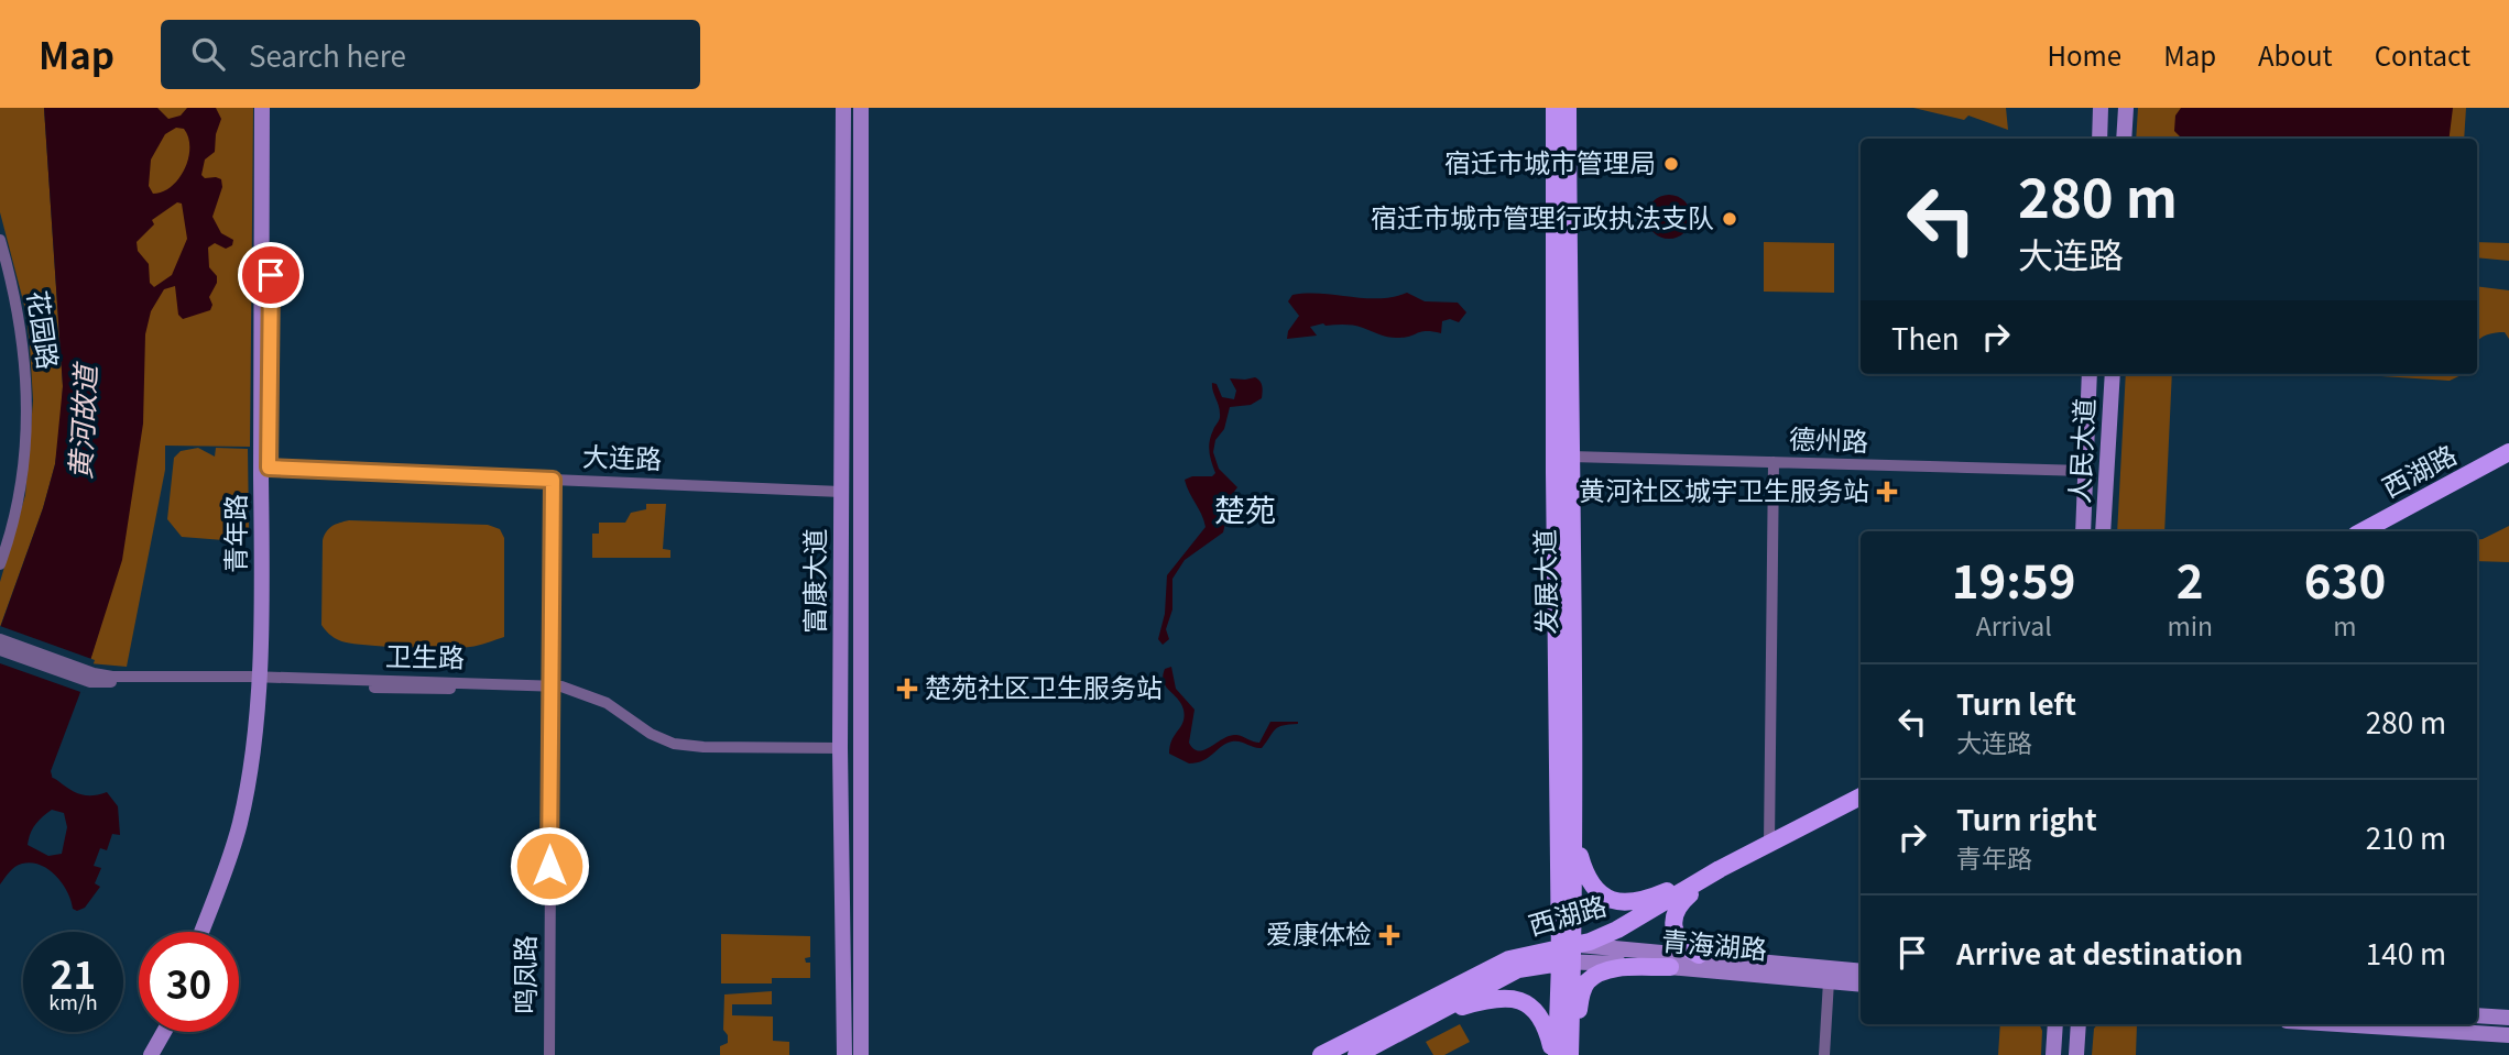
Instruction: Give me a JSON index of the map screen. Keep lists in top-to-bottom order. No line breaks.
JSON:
{"streets":{"main road":["西湖路","发展大道"],"street":["花园路","德州路","人民大道","大连路","青年路","富康大道","卫生路","青海湖路","鸣凤路"]},"crossings":[["德州路","人民大道"],["德州路","发展大道"],["大连路","青年路"],["大连路","富康大道"],["大连路","鸣凤路"],["西湖路","发展大道"],["西湖路","青海湖路"],["青年路","卫生路"],["富康大道","卫生路"],["发展大道","青海湖路"],["卫生路","鸣凤路"]],"districts":["楚苑"],"water":["黄河故道"],"places":{"other":["宿迁市城市管理局","宿迁市城市管理行政执法支队"],"health":["黄河社区城宇卫生服务站","楚苑社区卫生服务站","爱康体检"]},"page":{"header":"Map","search":"Search here","nav":["Home","Map","About","Contact"],"turn":["280 m","大连路"],"then":"Then","eta":["19:59","Arrival","2","min","630","m"],"list":[{"name":"Turn left","note":"大连路","value":"280 m"},{"name":"Turn right","note":"青年路","value":"210 m"},{"name":"Arrive at destination","value":"140 m"}],"speed":"21 km/h","limit":"30"}}
